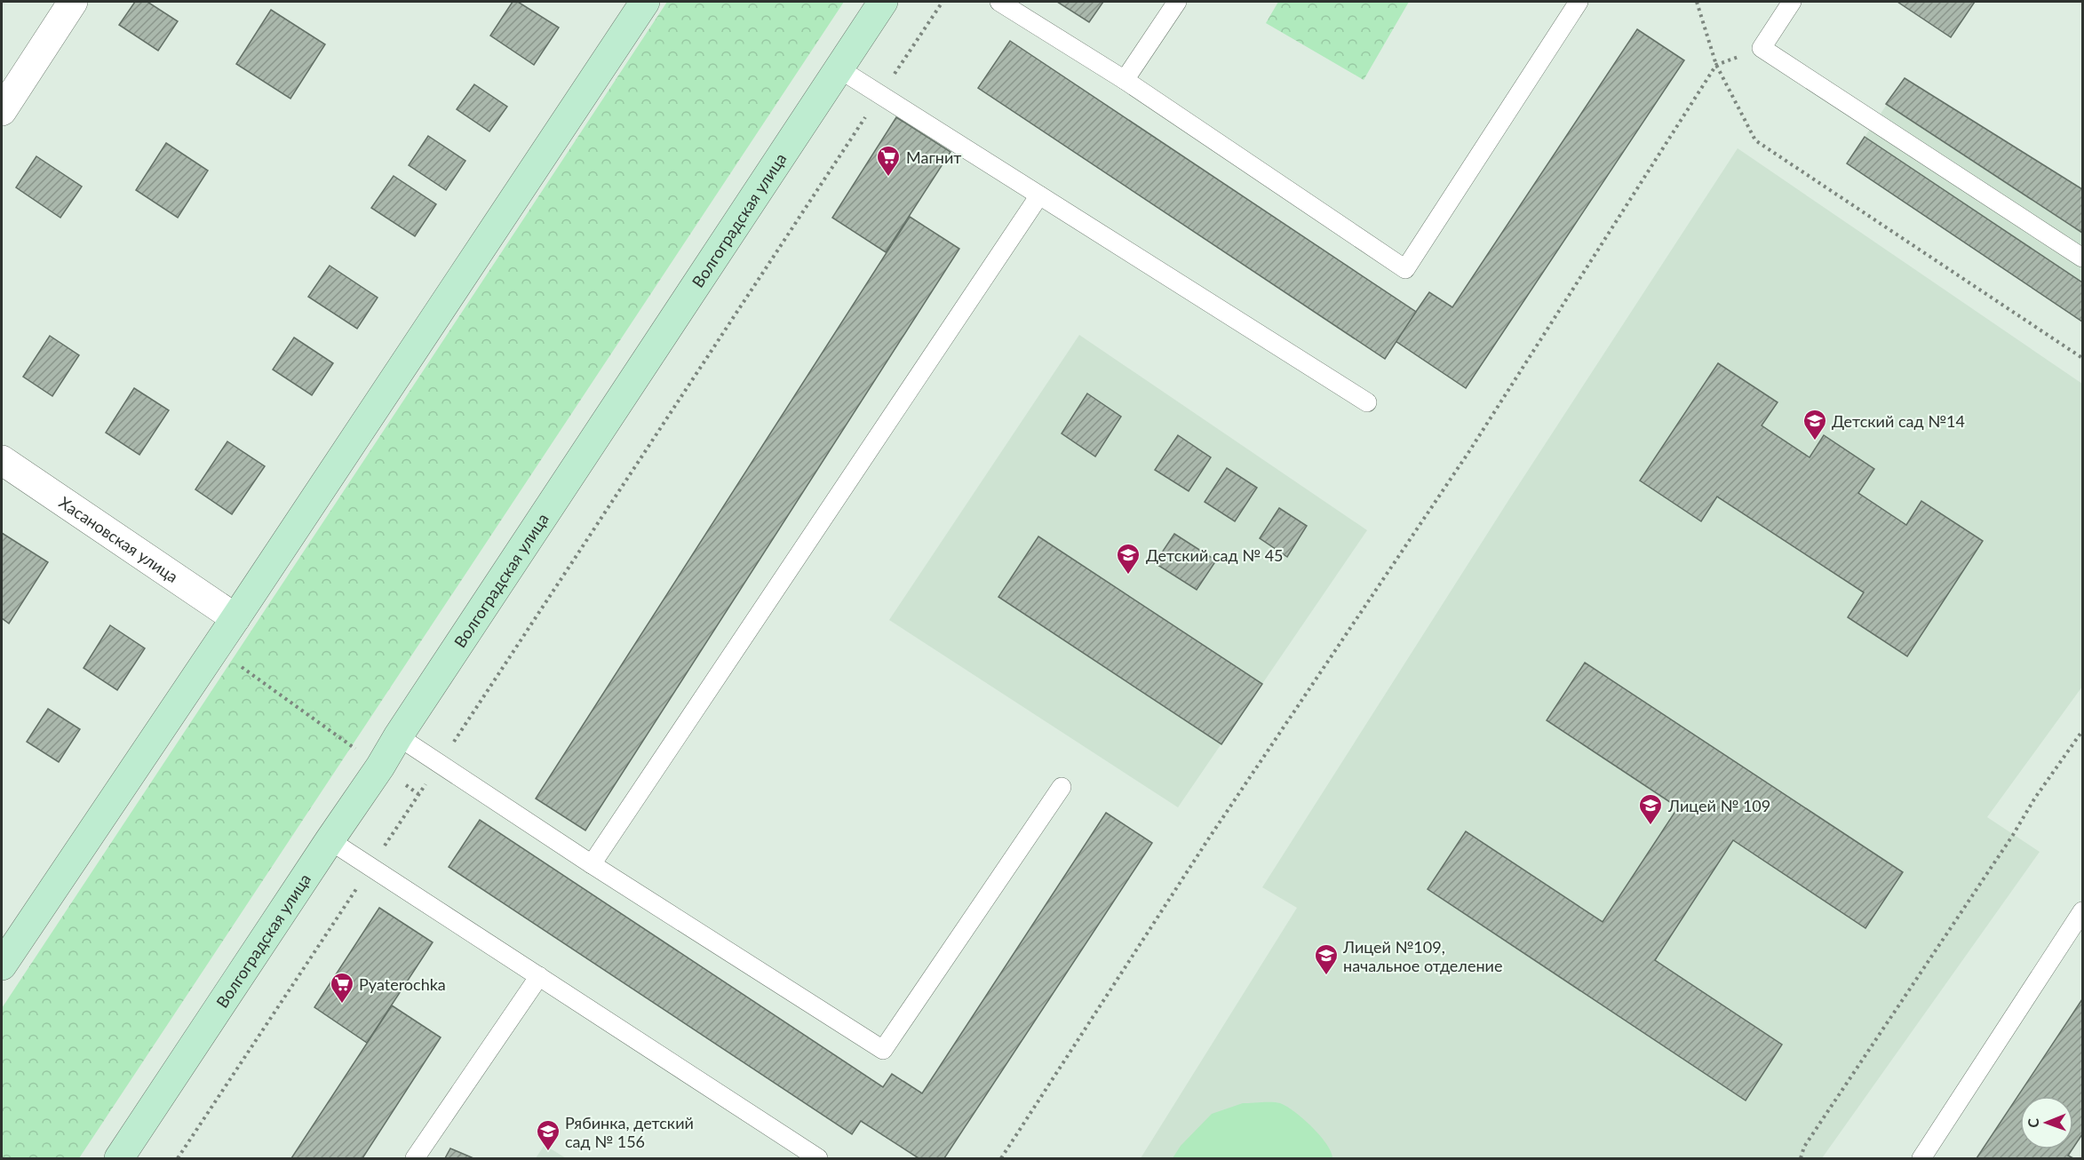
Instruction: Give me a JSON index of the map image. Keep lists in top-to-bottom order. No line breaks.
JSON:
{"streets":{"street":["Волгоградская улица","Хасановская улица"]},"places":{"supermarket":["Магнит","Pyaterochka"],"school or university":["Детский сад №14","Детский сад № 45","Лицей № 109","Лицей №109, начальное отделение","Рябинка, детский сад № 156"]},"north":"left"}
